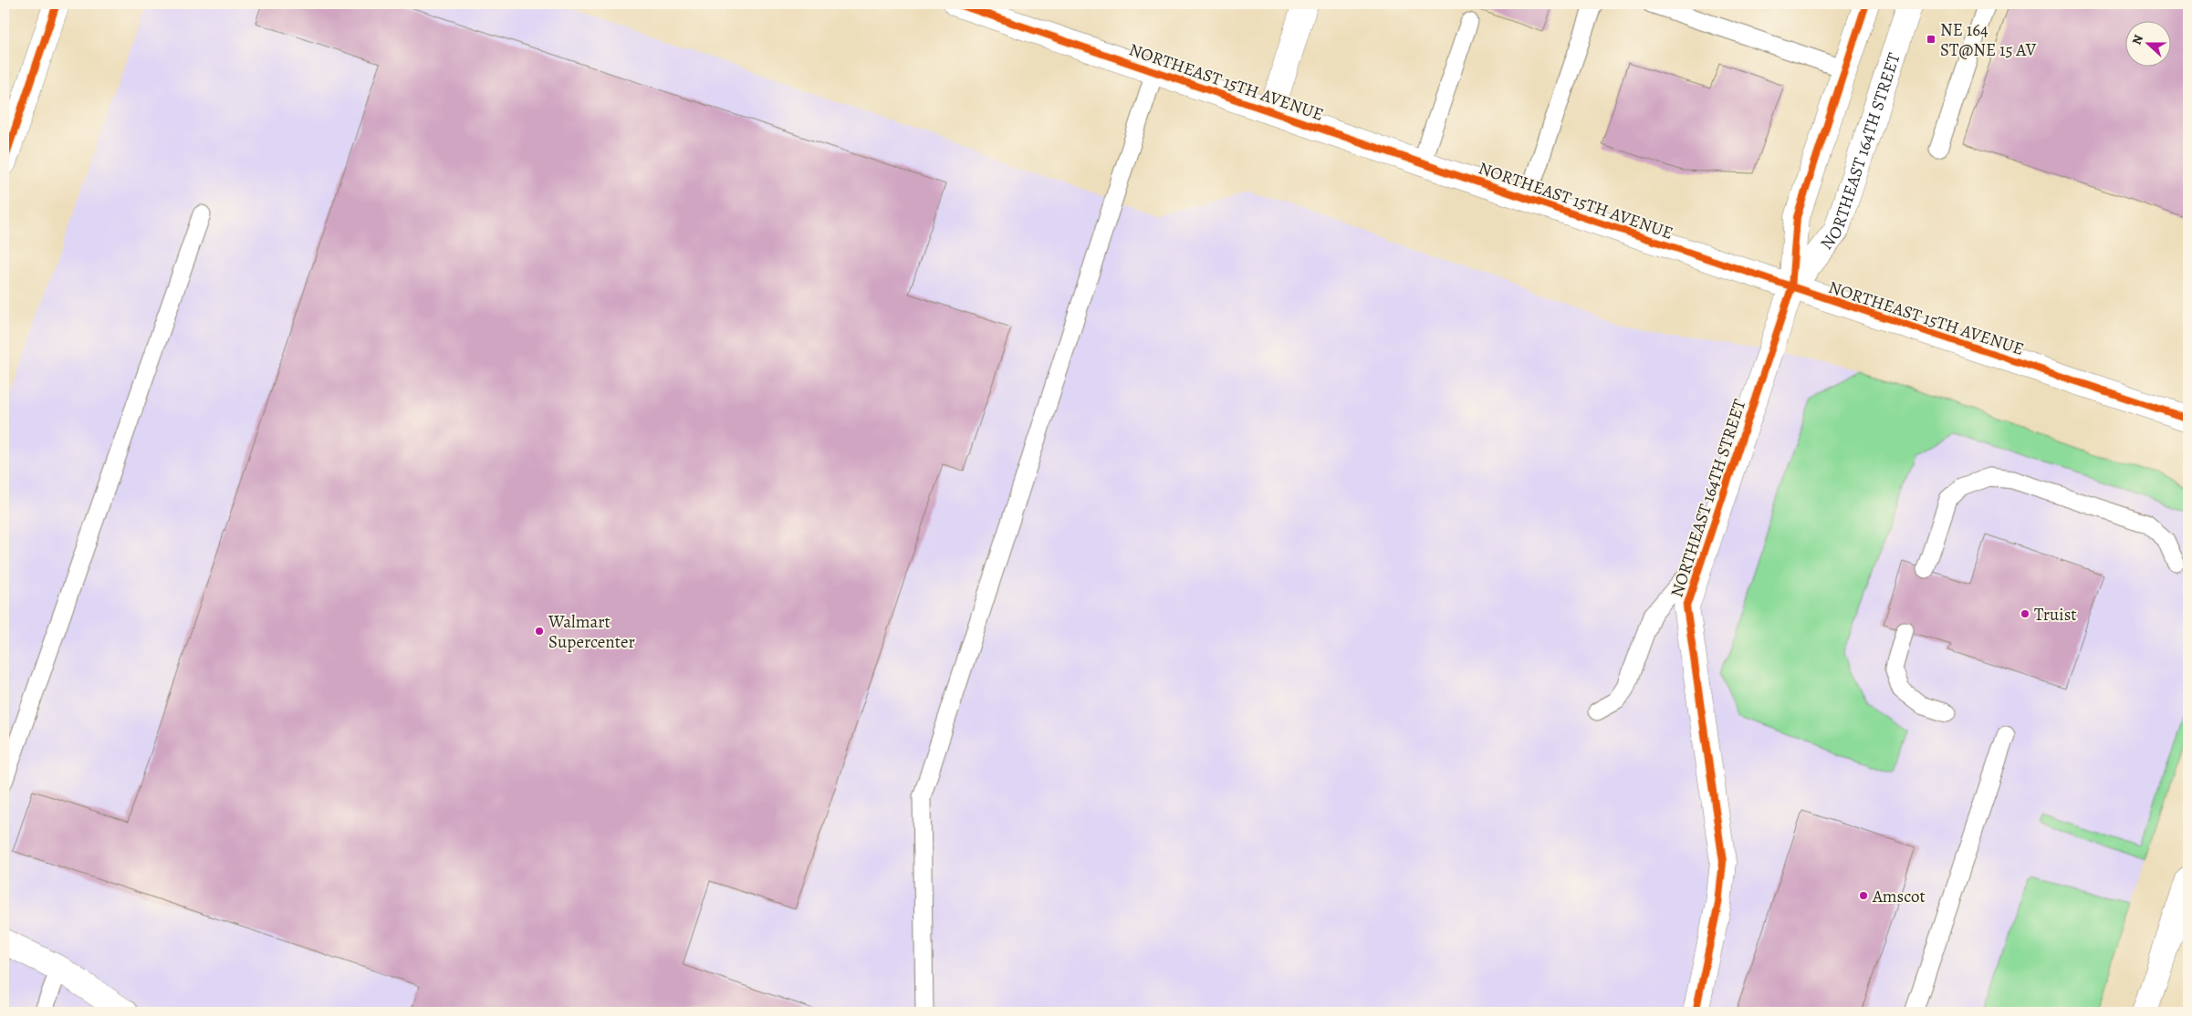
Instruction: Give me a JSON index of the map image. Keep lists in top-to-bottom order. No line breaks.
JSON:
{"streets":{"street":["NORTHEAST 15TH AVENUE","NORTHEAST 164TH STREET"]},"crossings":[["NORTHEAST 15TH AVENUE","NORTHEAST 164TH STREET"]],"places":{"transit":["NE 164 ST@NE 15 AV"],"other":["Truist","Walmart Supercenter","Amscot"]},"north":"left"}
